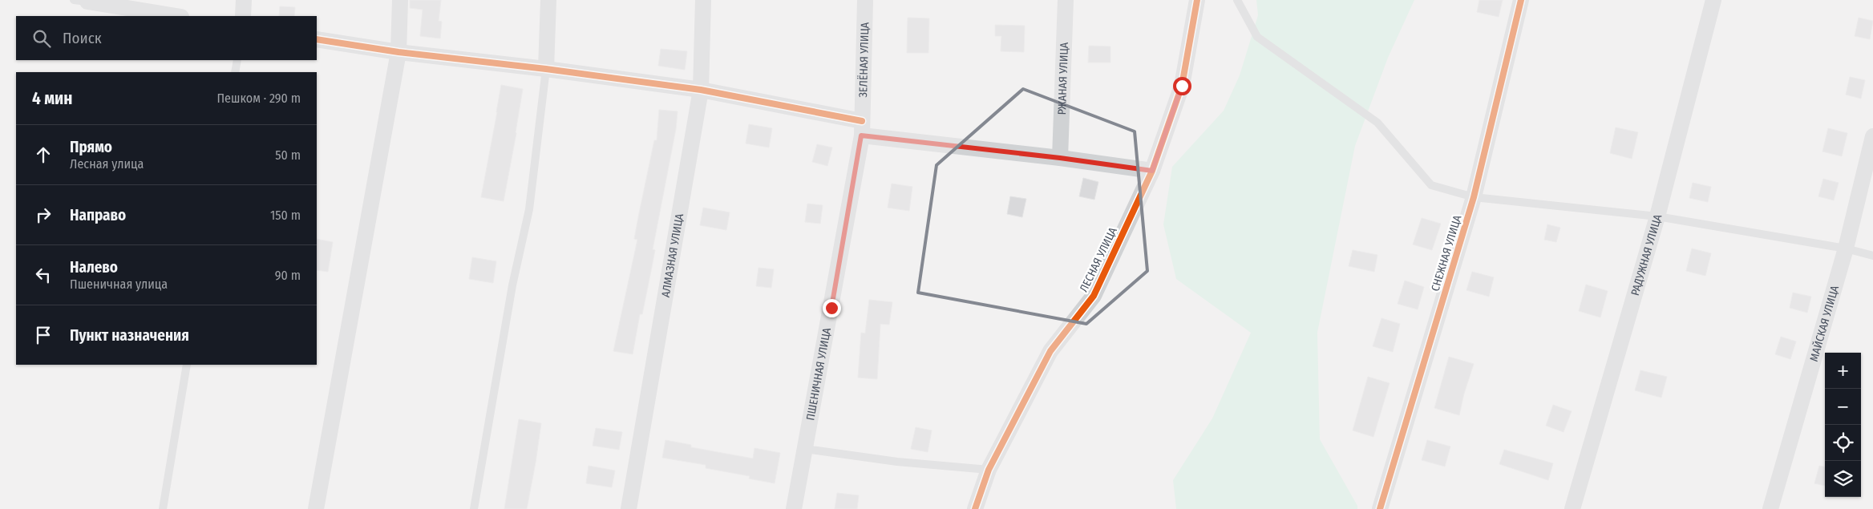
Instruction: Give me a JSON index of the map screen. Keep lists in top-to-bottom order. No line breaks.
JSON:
{"streets":{"street":["ЗЕЛЁНАЯ УЛИЦА","РЖАНАЯ УЛИЦА","СНЕЖНАЯ УЛИЦА","АЛМАЗНАЯ УЛИЦА","РАДУЖНАЯ УЛИЦА","ЛЕСНАЯ УЛИЦА","МАЙСКАЯ УЛИЦА","ПШЕНИЧНАЯ УЛИЦА"]},"crossings":[["ЗЕЛЁНАЯ УЛИЦА","ПШЕНИЧНАЯ УЛИЦА"]],"page":{"search":"Поиск","heading":["4 мин","Пешком · 290 m"],"list":[["Прямо","Лесная улица","50 m"],["Направо","150 m"],["Налево","Пшеничная улица","90 m"],"Пункт назначения"],"map_buttons":["+","−"]}}
